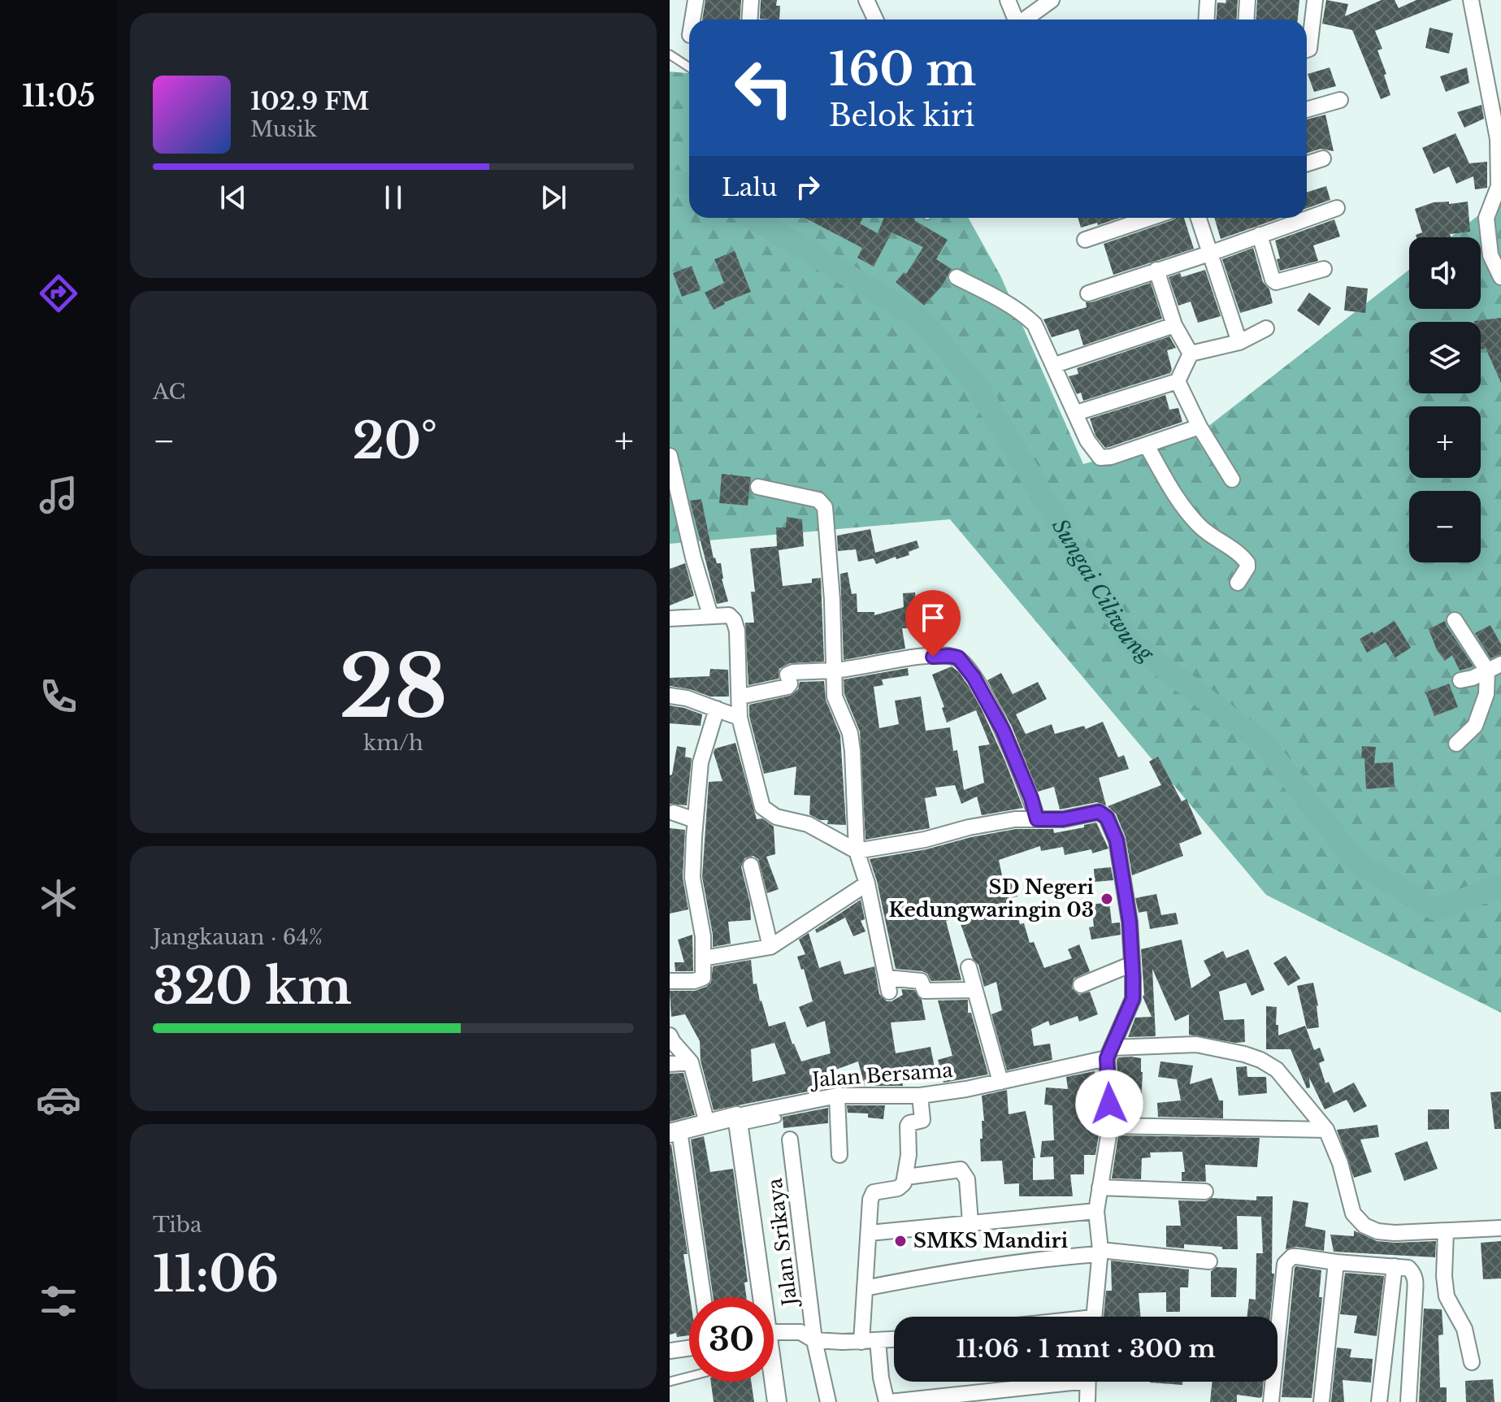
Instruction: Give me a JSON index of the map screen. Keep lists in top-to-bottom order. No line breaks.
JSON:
{"streets":{"street":["Jalan Bersama","Jalan Srikaya"]},"water":["Sungai Ciliwung"],"places":["SD Negeri Kedungwaringin 03","SMKS Mandiri"],"page":{"tabs":"11:05","turn":["160 m","Belok kiri"],"song":["102.9 FM","Musik"],"then":"Lalu","map_buttons":["+","−"],"tile":["AC",["28","km/h"],["Jangkauan · 64%","320 km"],["Tiba","11:06"]],"heat":["−","20°","+"],"limit":"30","trip":"11:06 · 1 mnt · 300 m"}}
